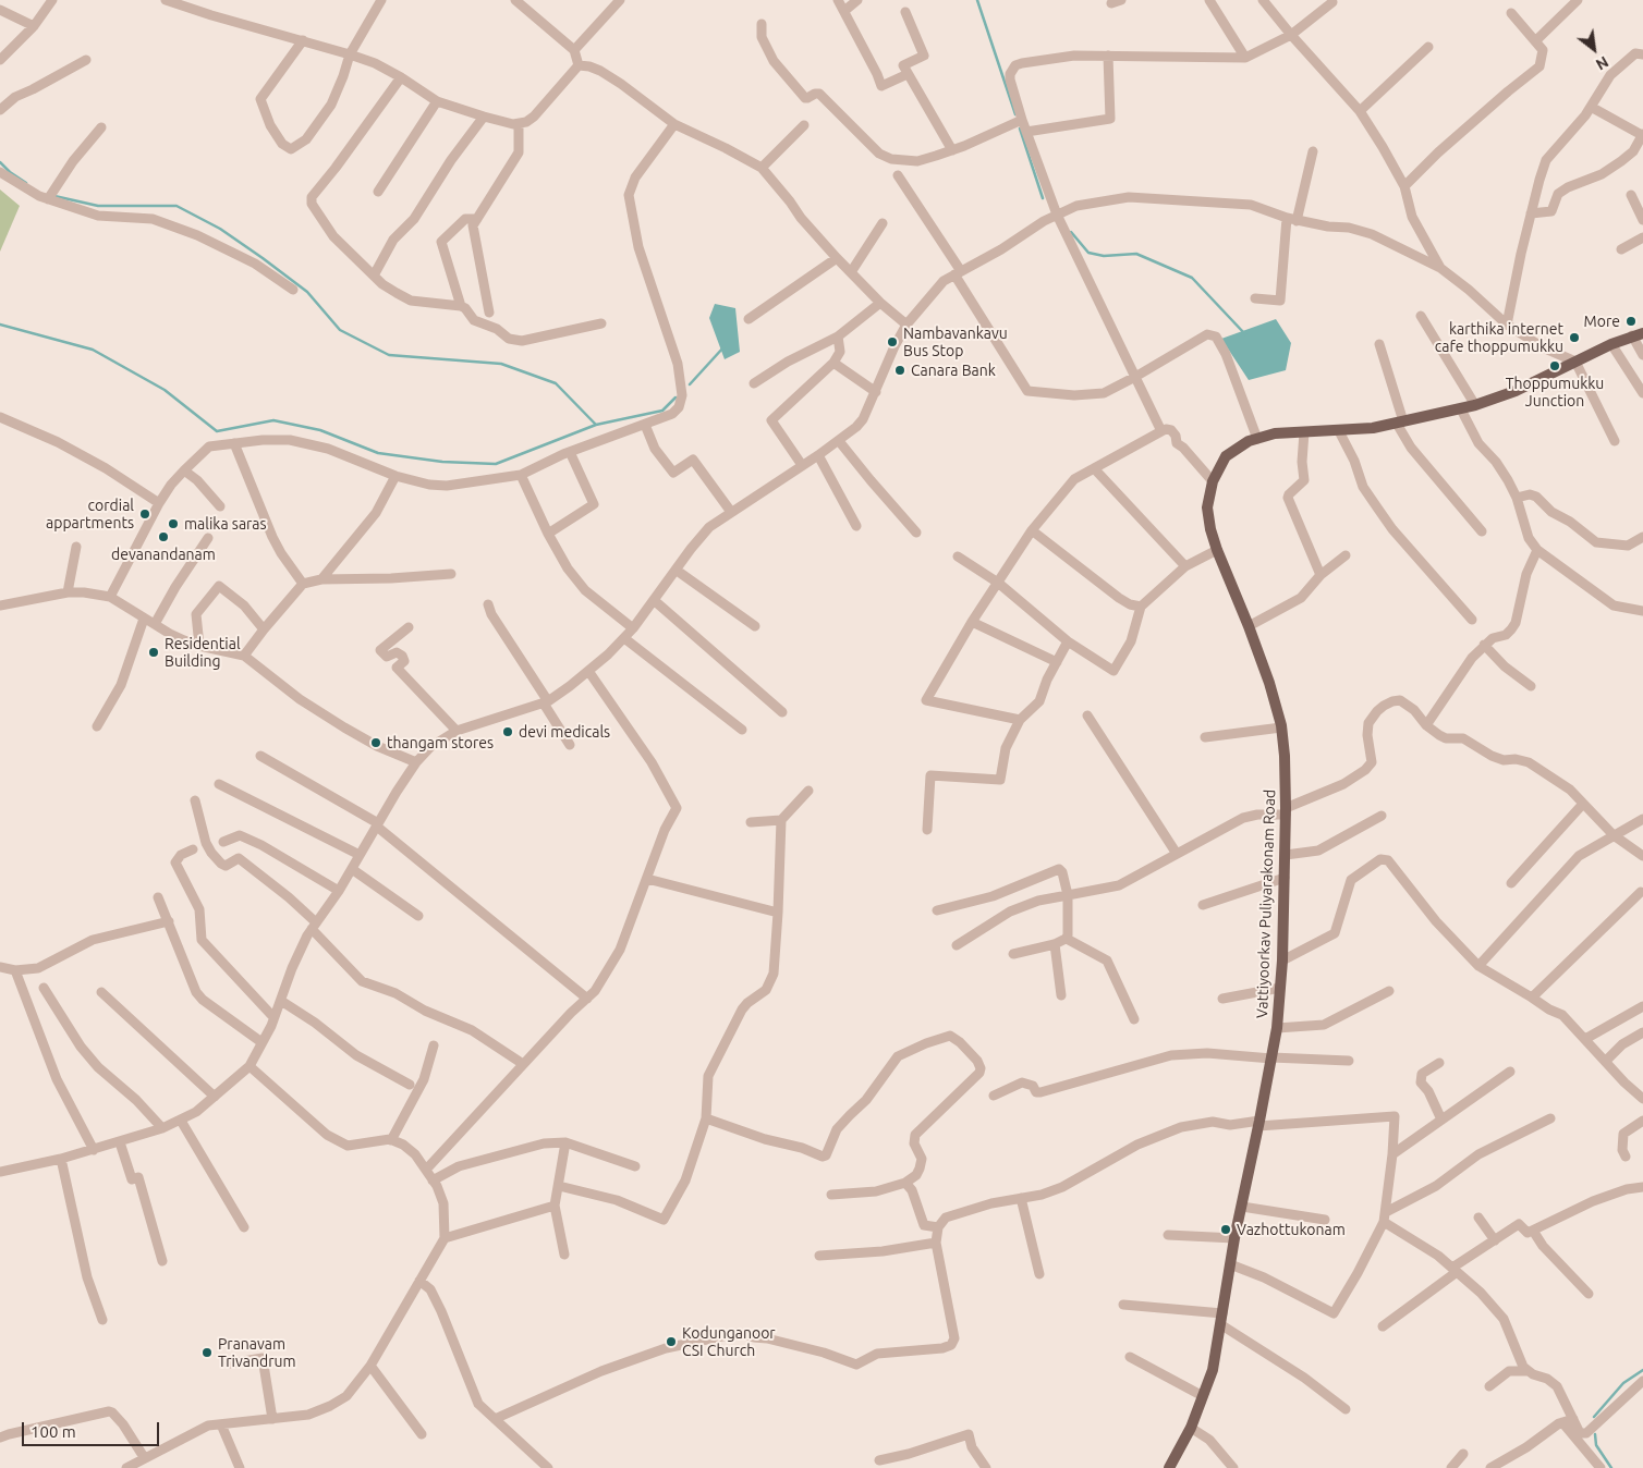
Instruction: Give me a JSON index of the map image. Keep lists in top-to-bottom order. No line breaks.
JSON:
{"streets":{"main road":["Vattiyoorkav Puliyarakonam Road"]},"places":["More","karthika internet cafe thoppumukku","Nambavankavu Bus Stop","Thoppumukku Junction","Canara Bank","cordial appartments","malika saras","devanandanam","Residential Building","devi medicals","thangam stores","Vazhottukonam","Kodunganoor CSI Church","Pranavam Trivandrum"],"scale_bar":"100 m","north":"bottom right"}
